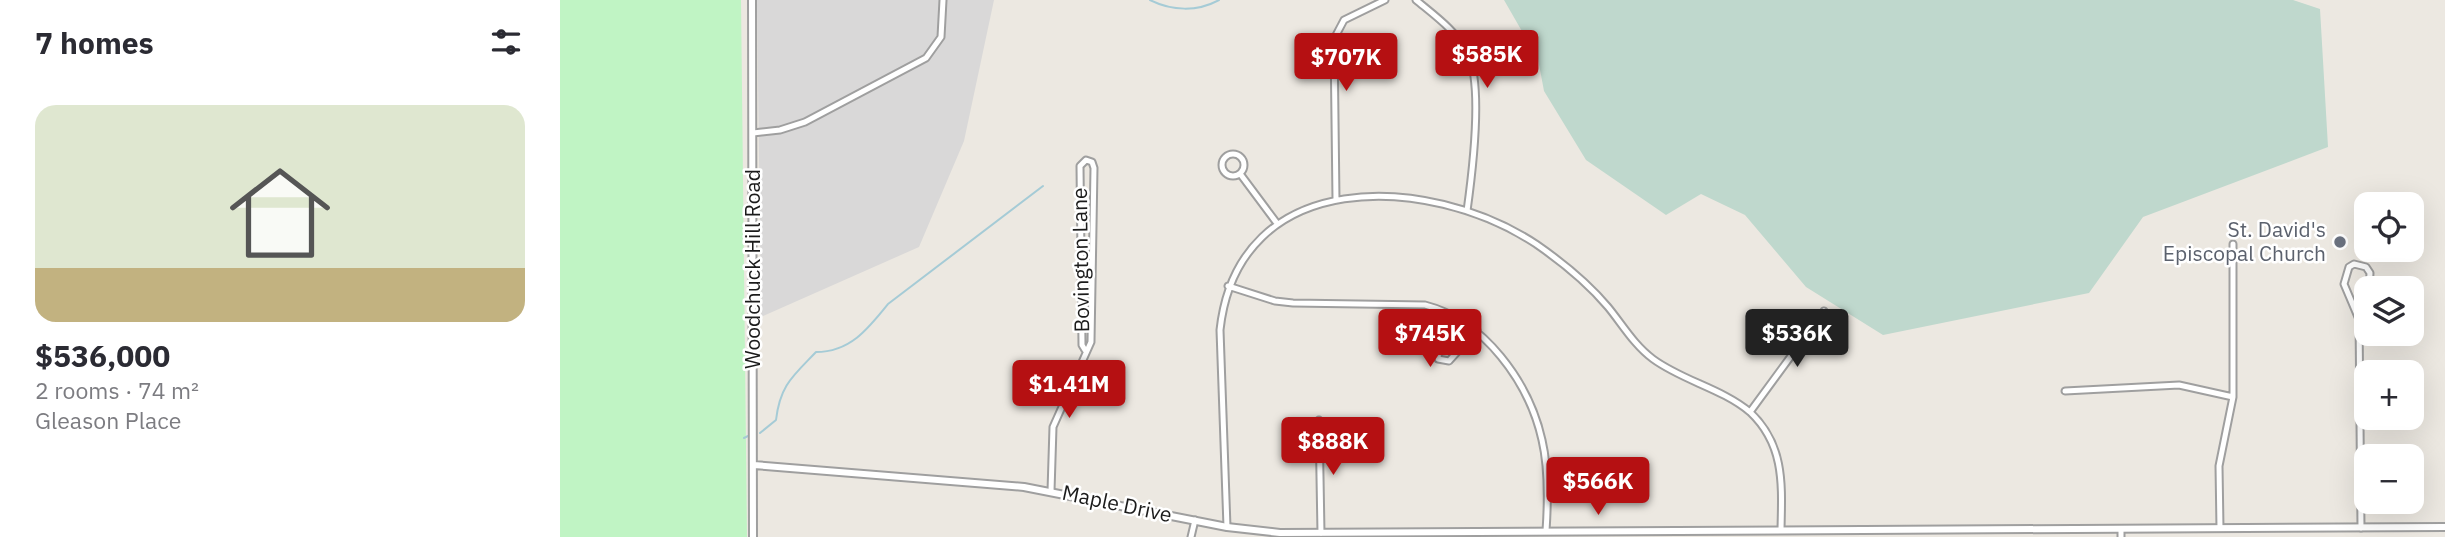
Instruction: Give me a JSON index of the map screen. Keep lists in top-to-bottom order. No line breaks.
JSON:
{"streets":{"street":["Bovington Lane","Woodchuck Hill Road","Maple Drive"]},"crossings":[["Bovington Lane","Maple Drive"],["Woodchuck Hill Road","Maple Drive"]],"places":["St. David's Episcopal Church"],"page":{"heading":"7 homes","price":["$585K","$707K","$745K","$536K","$1.41M","$888K","$566K"],"list":[{"name":"$536,000","note":"2 rooms · 74 m² · Gleason Place"}],"map_buttons":["+","−"]}}
